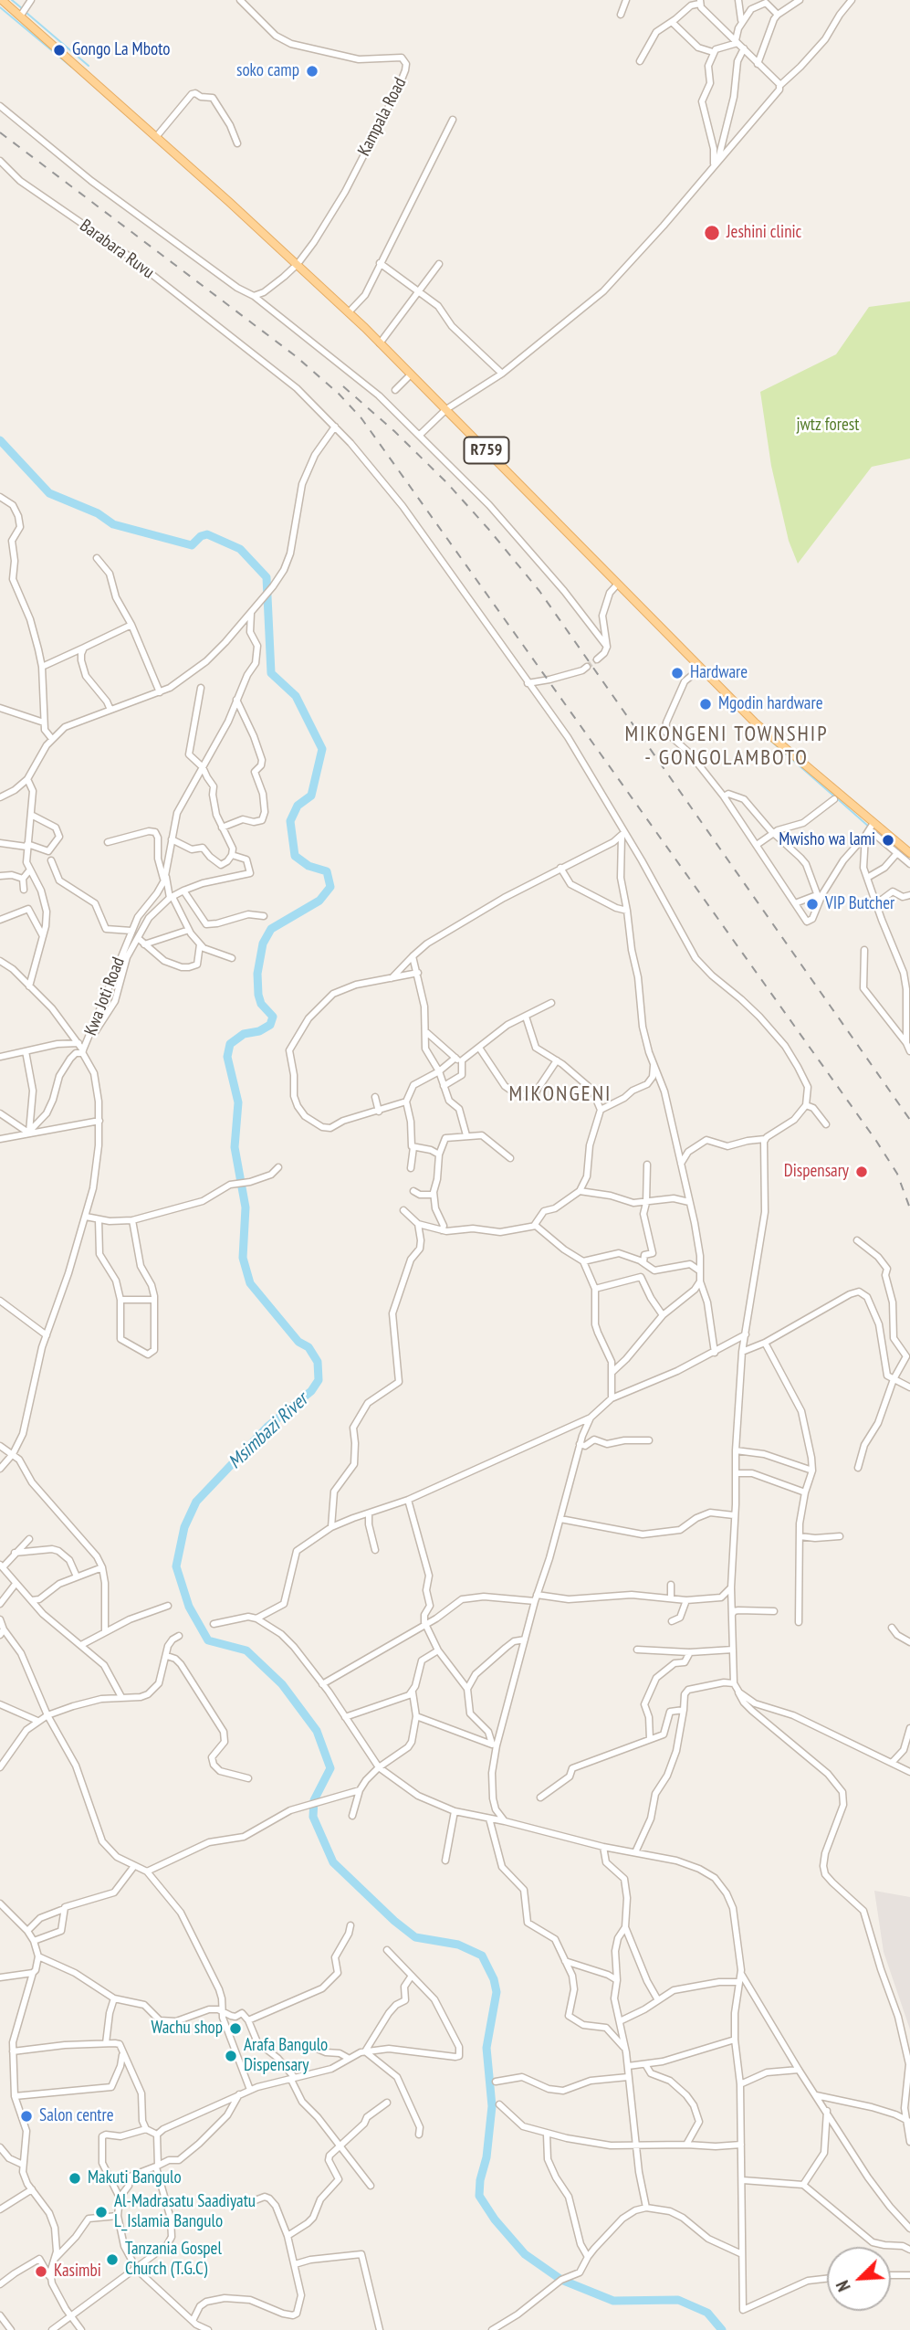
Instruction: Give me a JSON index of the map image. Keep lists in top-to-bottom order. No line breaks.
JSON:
{"streets":{"main road":["R759"],"street":["Kampala Road","Barabara Ruvu","Kwa Joti Road"]},"crossings":[["Kampala Road","R759"]],"districts":["MIKONGENI TOWNSHIP - GONGOLAMBOTO","MIKONGENI"],"water":["Msimbazi River"],"parks":["jwtz forest"],"places":["Gongo La Mboto","soko camp","Jeshini clinic","Hardware","Mgodin hardware","Mwisho wa lami","VIP Butcher","Dispensary","Wachu shop","Arafa Bangulo Dispensary","Salon centre","Makuti Bangulo","Al-Madrasatu Saadiyatu L_Islamia Bangulo","Tanzania Gospel Church (T.G.C)","Kasimbi"],"north":"bottom left"}
